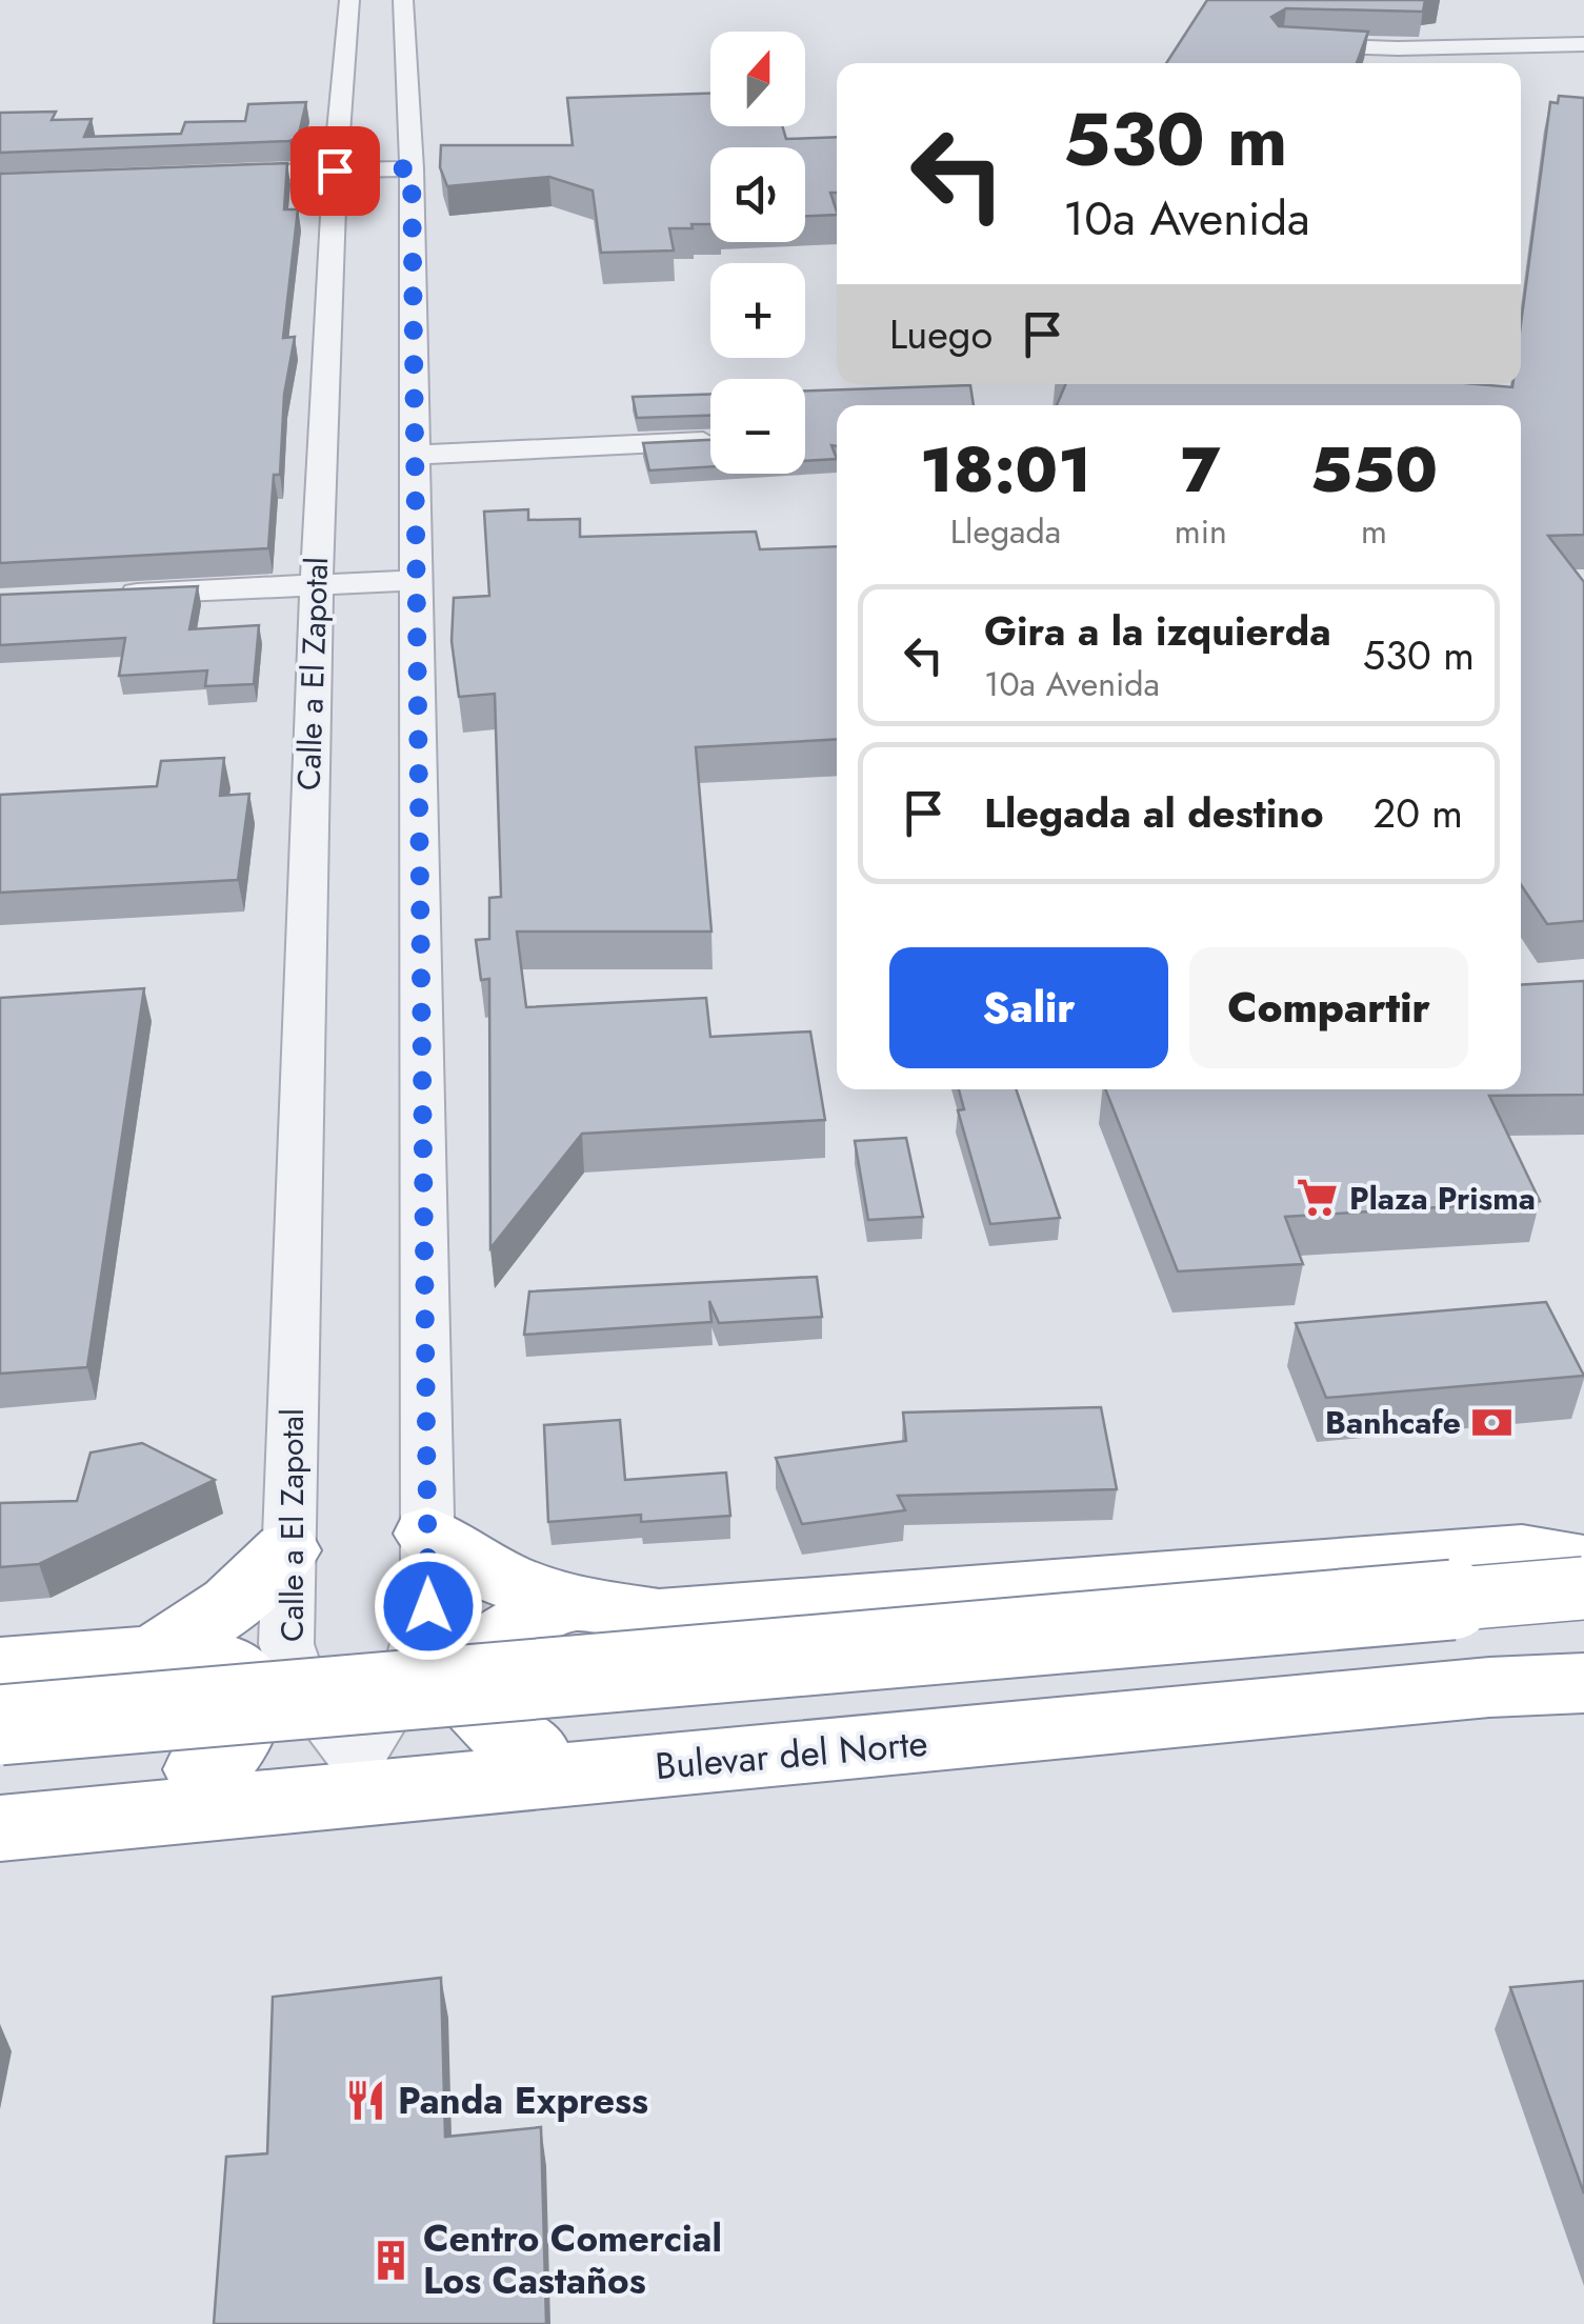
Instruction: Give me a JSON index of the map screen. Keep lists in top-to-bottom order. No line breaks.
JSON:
{"streets":{"highway":["Bulevar del Norte"],"street":["Calle a El Zapotal"]},"places":{"supermarket":["Plaza Prisma"],"bank":["Banhcafe"],"restaurant":["Panda Express"],"building":["Centro Comercial Los Castaños"]},"north":"top","page":{"map_buttons":["+","−"],"turn":["530 m","10a Avenida"],"then":"Luego","eta":["18:01","Llegada","7","min","550","m"],"list":[{"name":"Gira a la izquierda","note":"10a Avenida","value":"530 m"},{"name":"Llegada al destino","value":"20 m"}],"buttons":["Salir","Compartir"]}}
